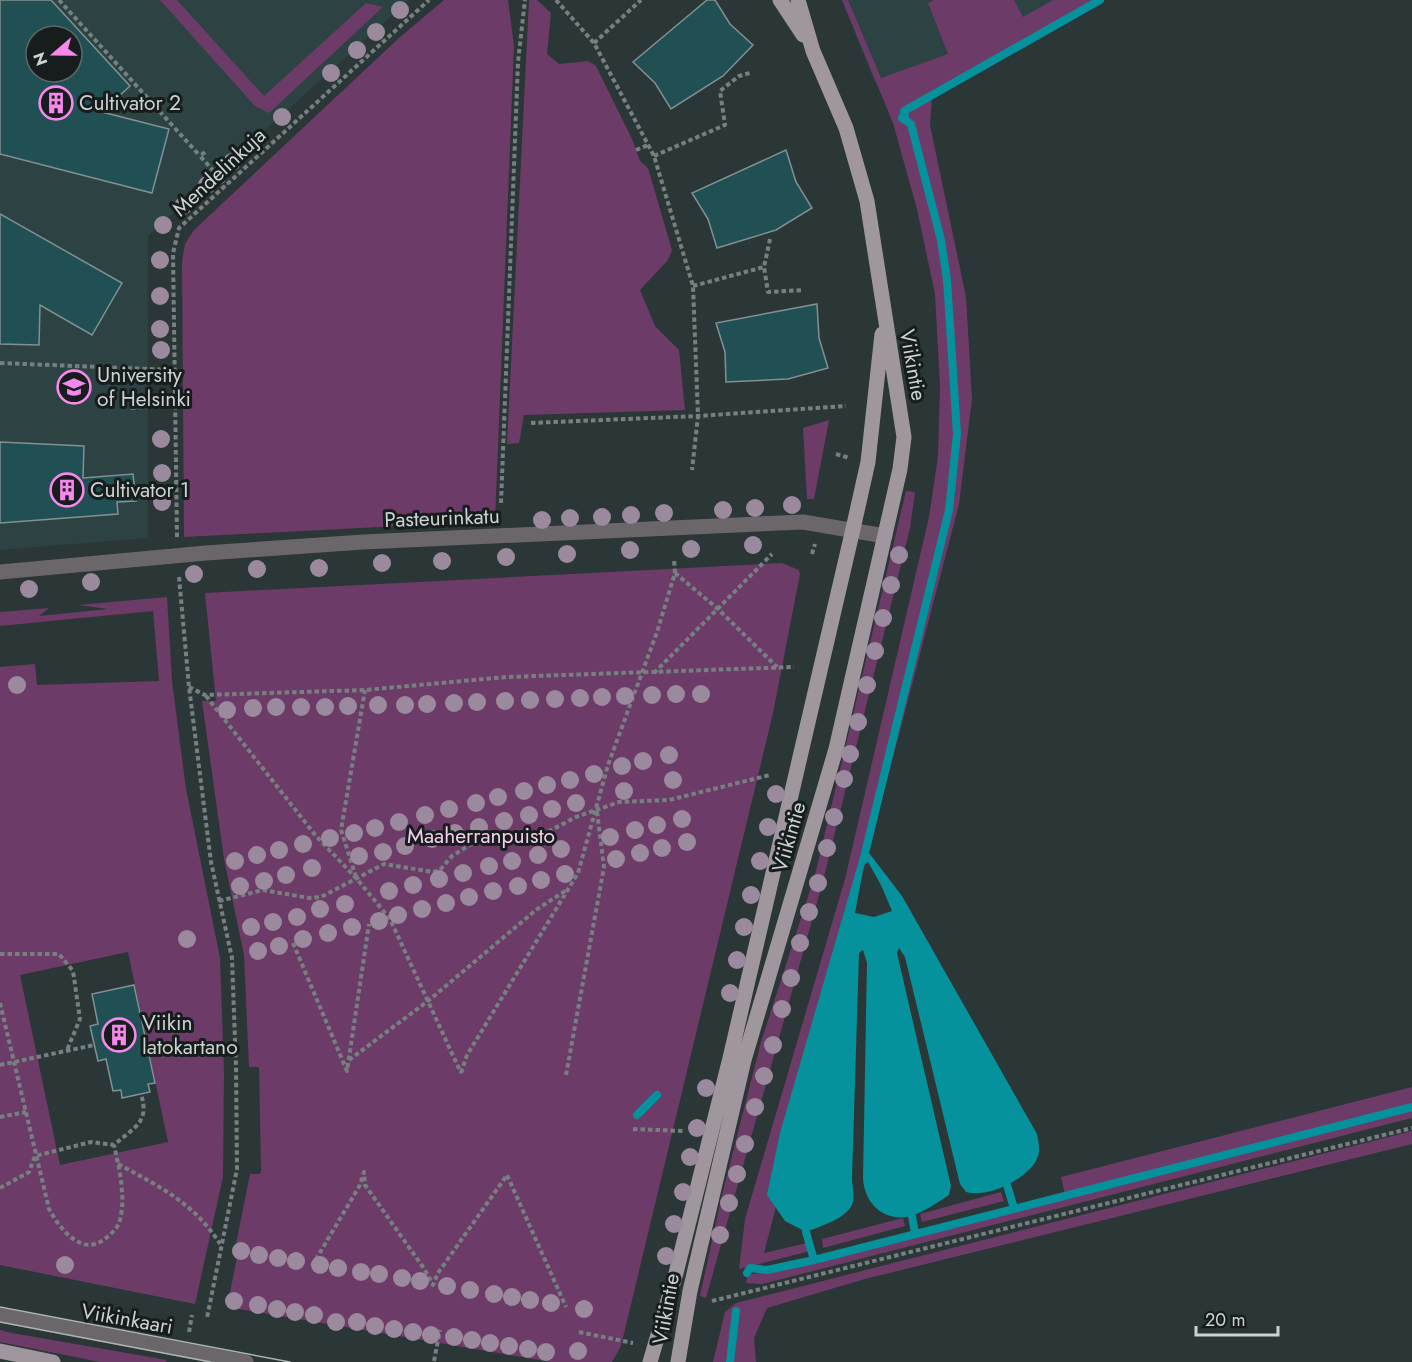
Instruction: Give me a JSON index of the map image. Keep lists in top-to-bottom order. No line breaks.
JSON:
{"streets":{"main road":["Viikintie"],"street":["Pasteurinkatu","Viikinkaari"],"path":["Mendelinkuja"]},"crossings":[["Viikintie","Pasteurinkatu"]],"parks":["Maaherranpuisto"],"places":{"building":["Cultivator 2","Cultivator 1","Viikin latokartano"],"school or university":["University of Helsinki"]},"scale_bar":"20 m","north":"left"}
